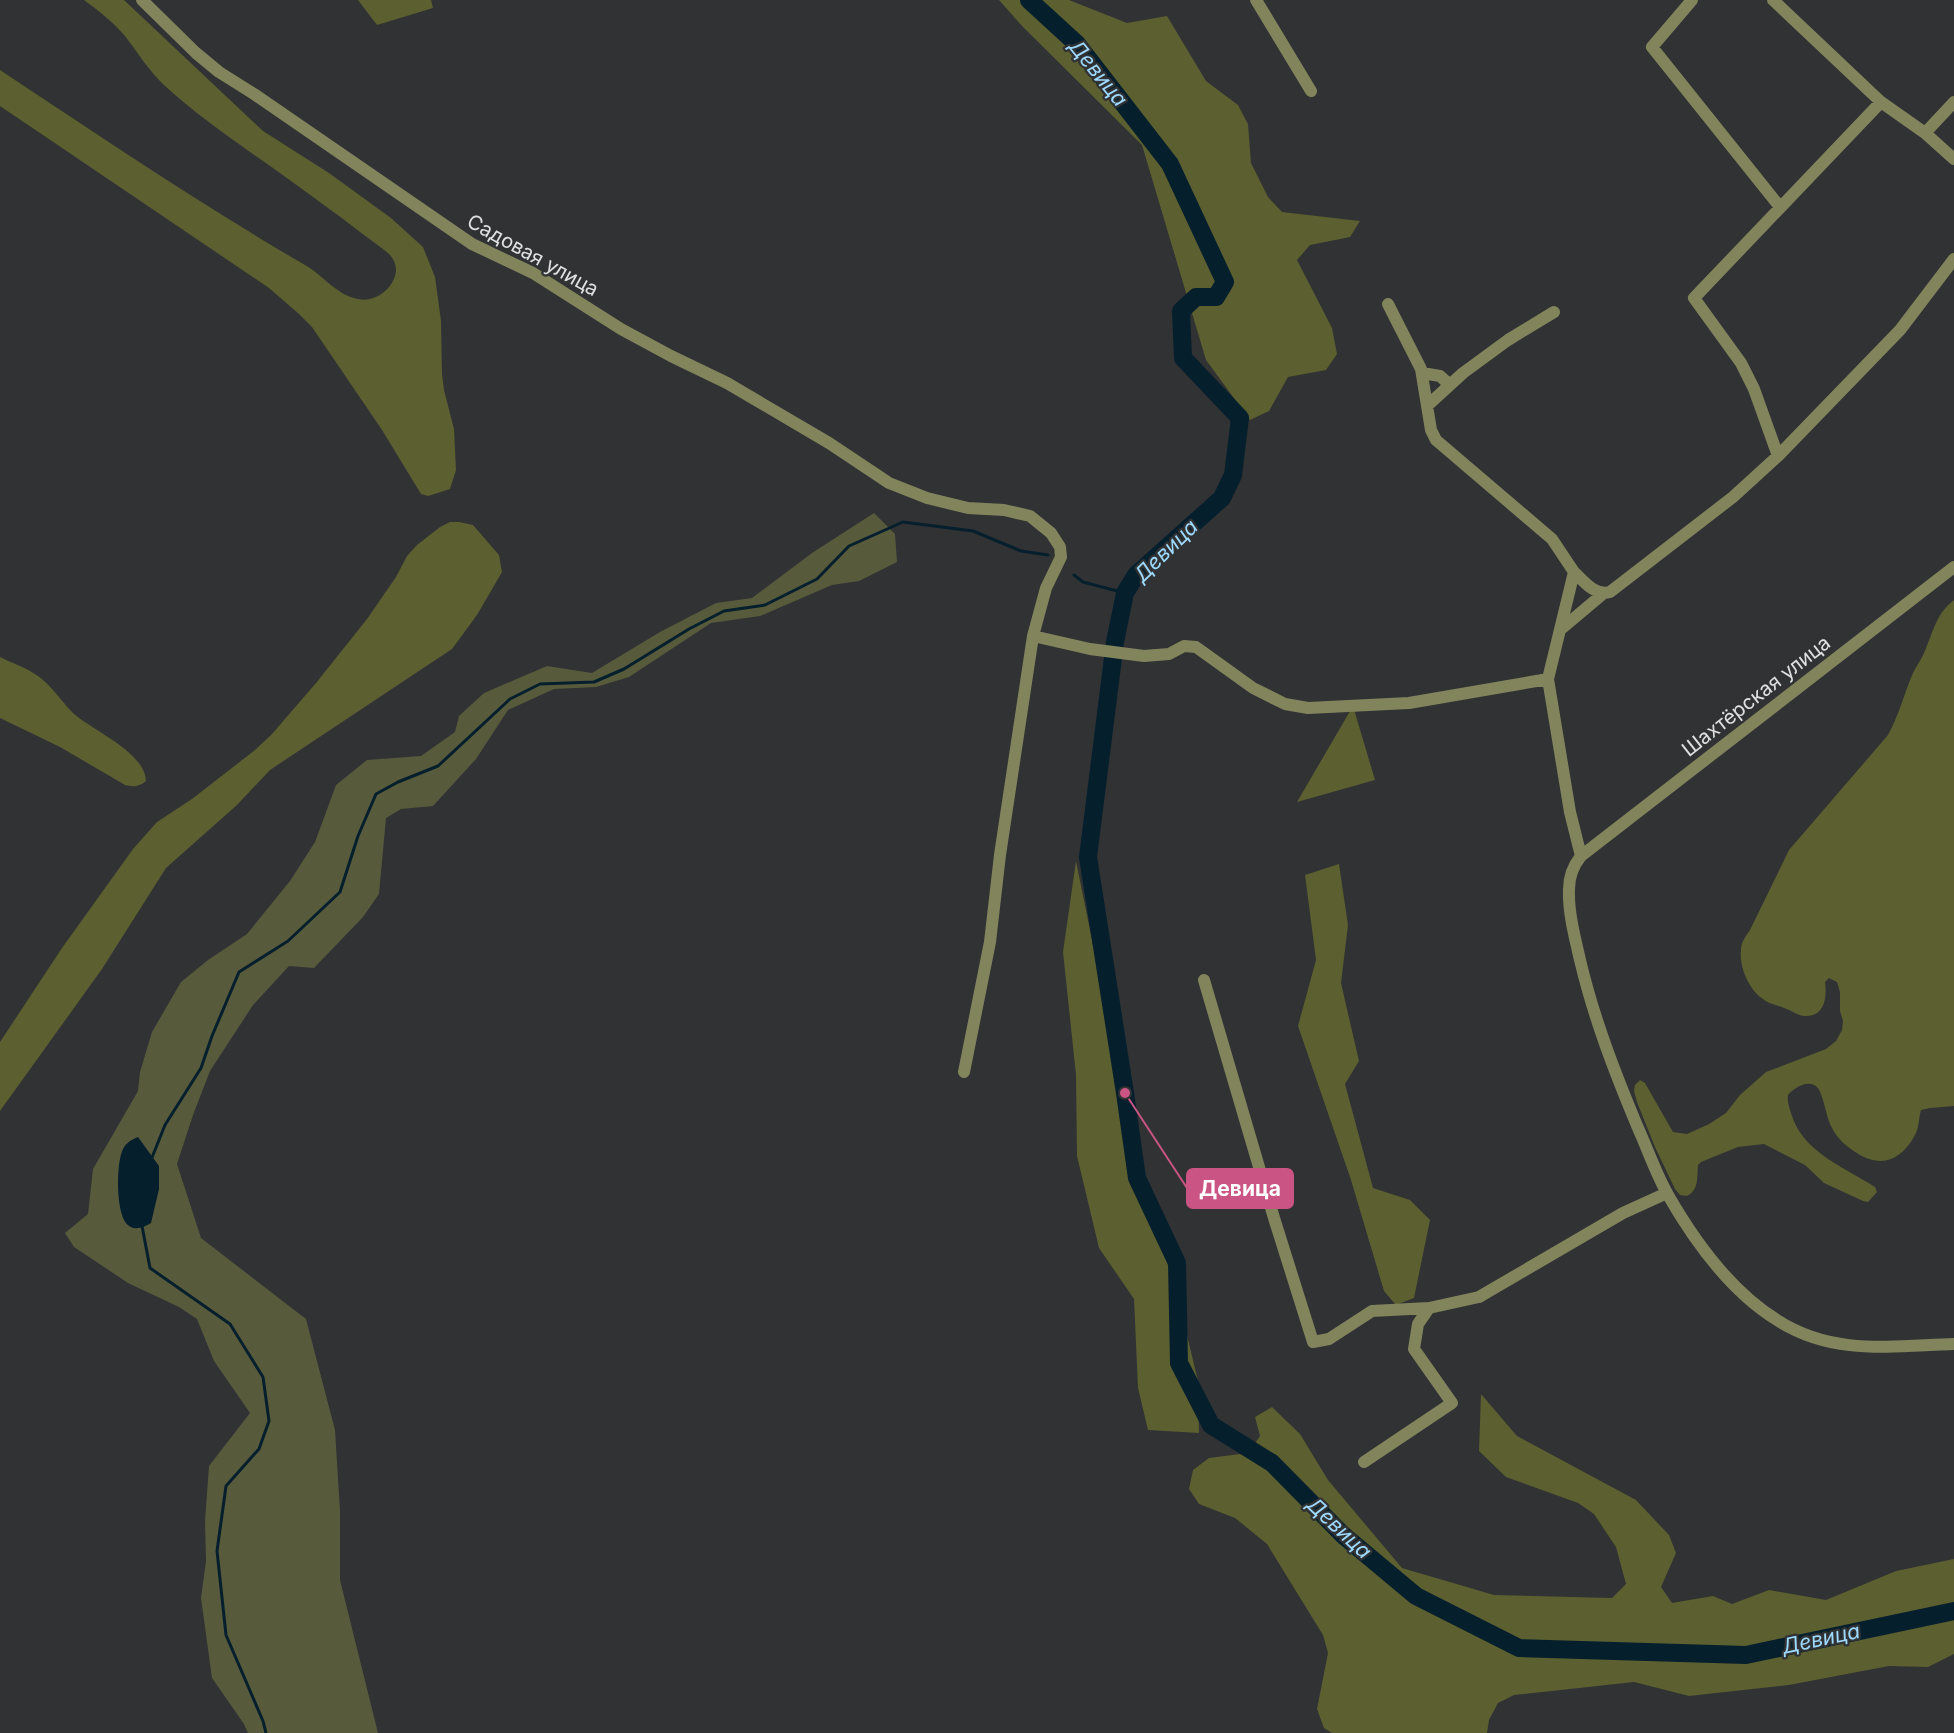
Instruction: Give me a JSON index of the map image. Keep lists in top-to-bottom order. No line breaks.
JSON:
{"streets":{"street":["Садовая улица","Шахтёрская улица"]},"water":["Девица"],"places":["Девица"]}
